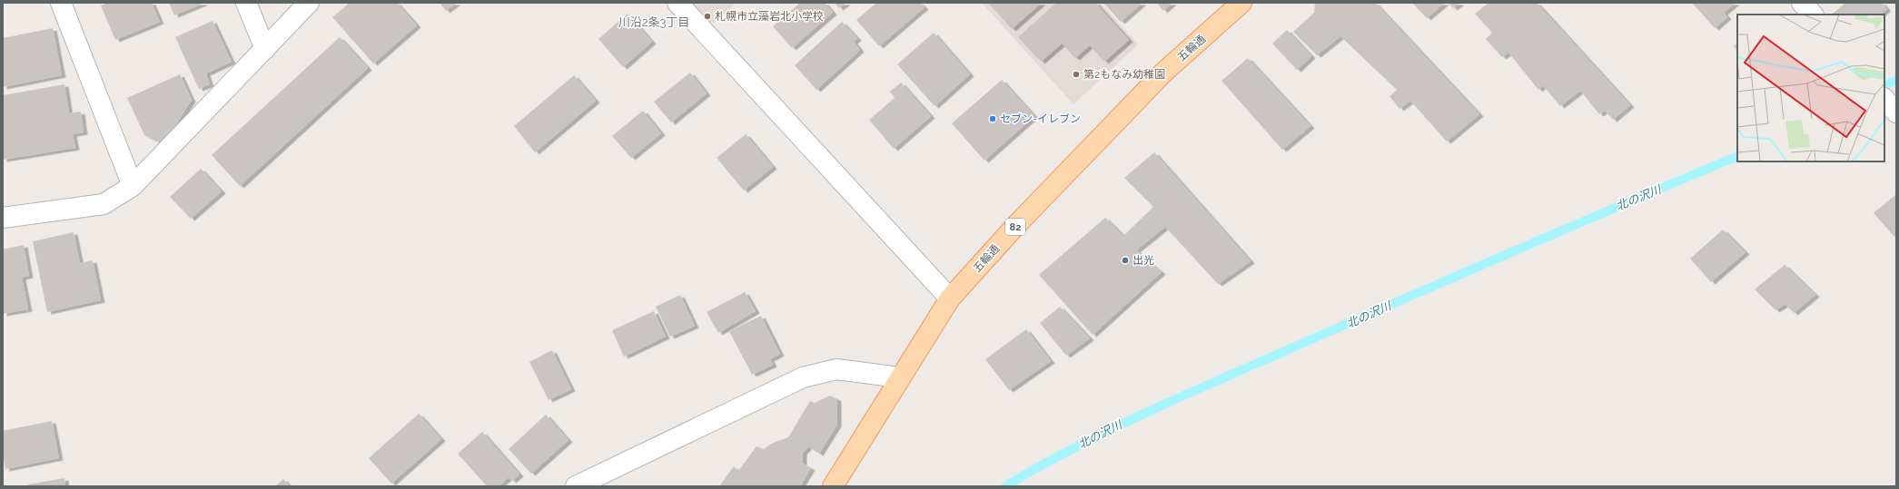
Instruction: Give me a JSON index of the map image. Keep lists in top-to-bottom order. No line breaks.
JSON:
{"streets":{"main road":["五輪通","82"]},"districts":["川沿2条3丁目"],"water":["北の沢川"],"places":["札幌市立藻岩北小学校","第2もなみ幼稚園","セブン-イレブン","出光"]}
